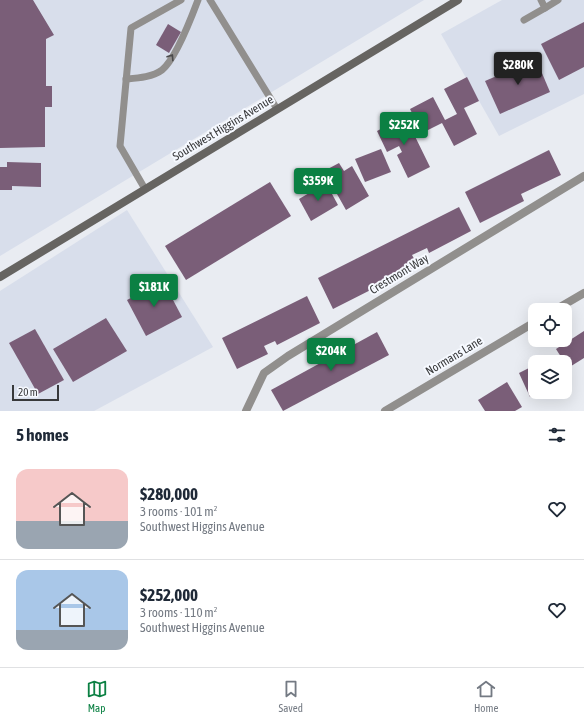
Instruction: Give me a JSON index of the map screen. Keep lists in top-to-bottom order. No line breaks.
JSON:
{"streets":{"main road":["Southwest Higgins Avenue"],"street":["Crestmont Way","Normans Lane"]},"scale_bar":"20 m","page":{"price":["$280K","$252K","$359K","$181K","$204K"],"scale":"20 m","heading":"5 homes","list":[{"name":"$280,000","note":"3 rooms · 101 m² · Southwest Higgins Avenue"},{"name":"$252,000","note":"3 rooms · 110 m² · Southwest Higgins Avenue"}],"tabs":["Map","Saved","Home"]}}
